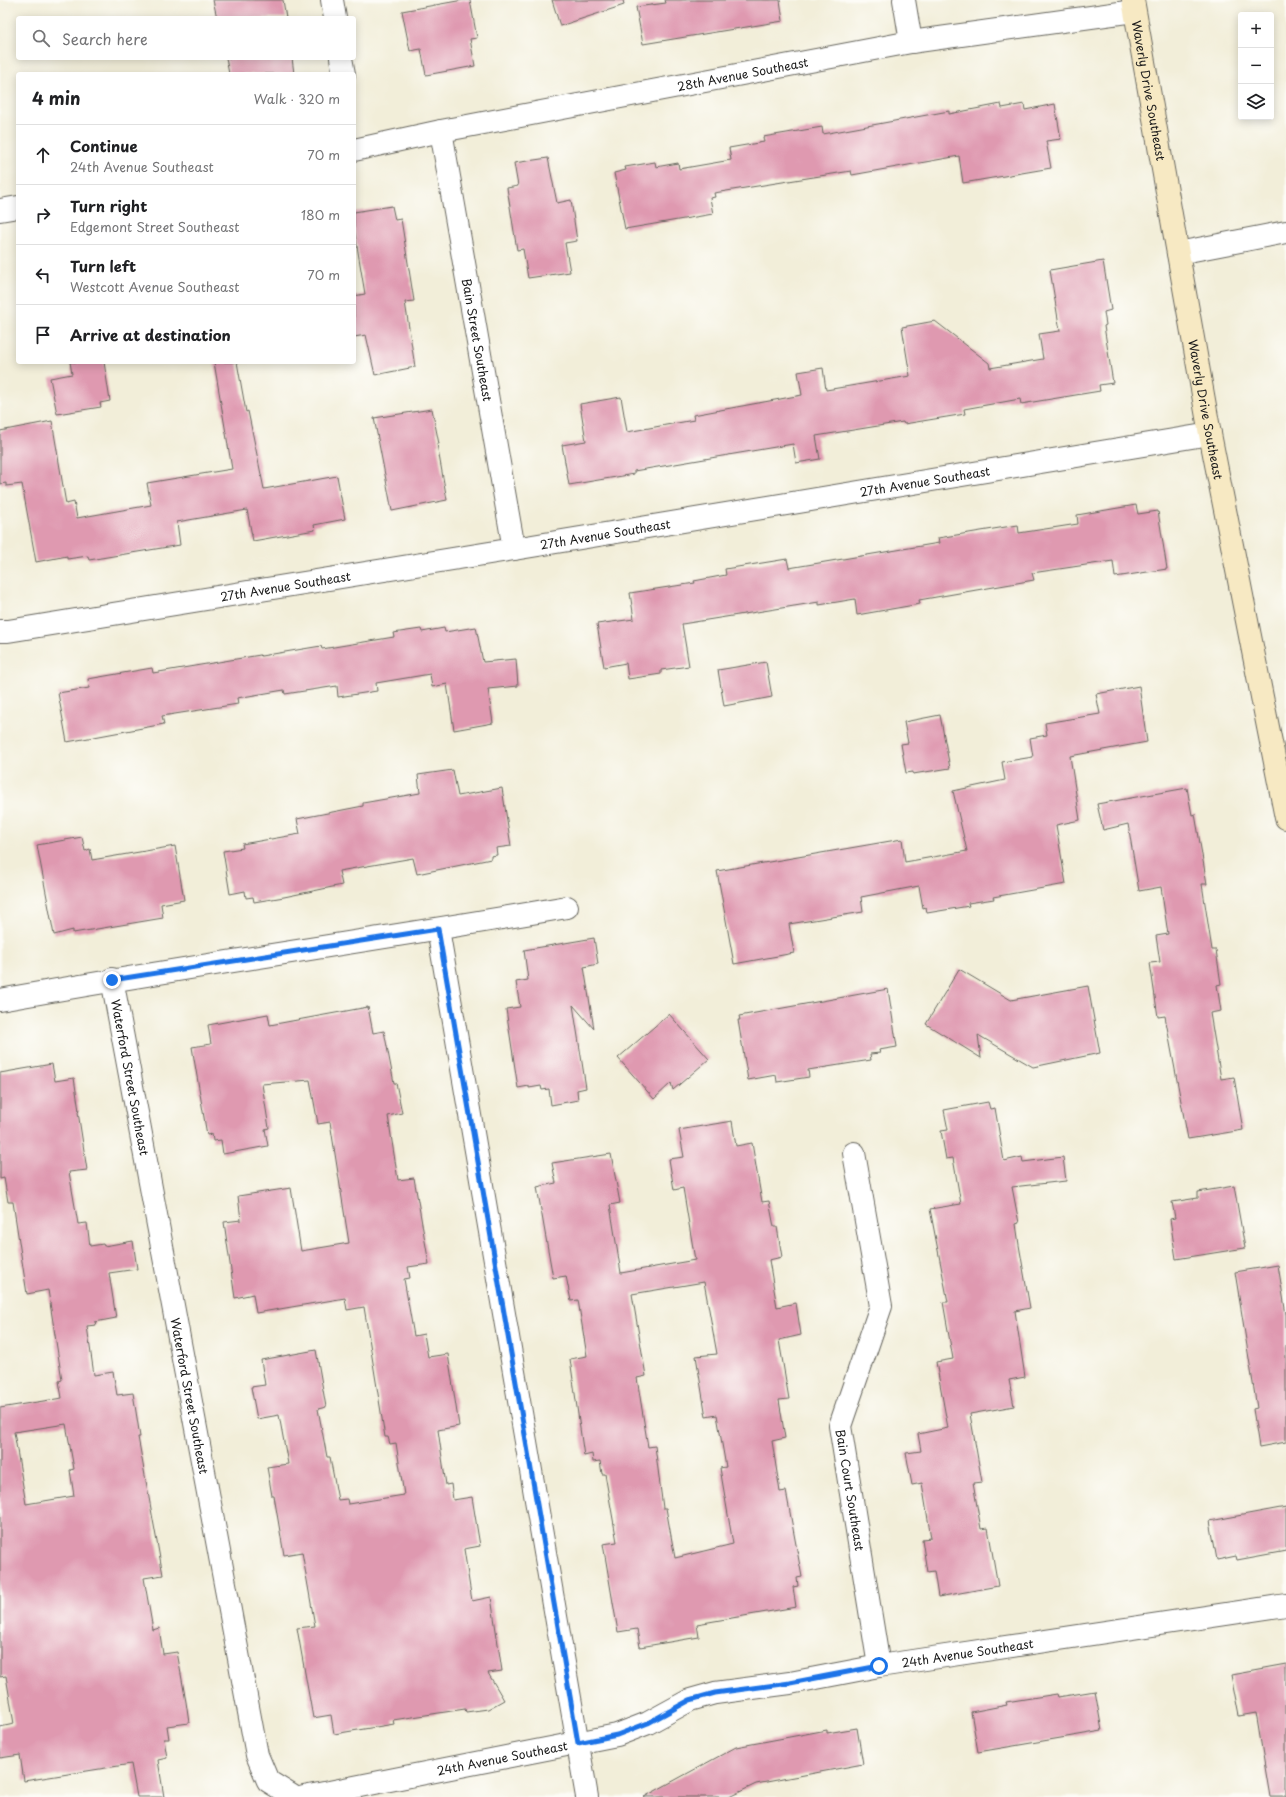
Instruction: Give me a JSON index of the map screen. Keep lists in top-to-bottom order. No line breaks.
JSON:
{"streets":{"main road":["Waverly Drive Southeast"],"street":["28th Avenue Southeast","Bain Street Southeast","27th Avenue Southeast","Waterford Street Southeast","Bain Court Southeast","24th Avenue Southeast"]},"crossings":[["28th Avenue Southeast","Waverly Drive Southeast"],["28th Avenue Southeast","Bain Street Southeast"],["Waverly Drive Southeast","27th Avenue Southeast"],["Bain Street Southeast","27th Avenue Southeast"],["Bain Court Southeast","24th Avenue Southeast"]],"page":{"map_buttons":["+","−"],"search":"Search here","heading":["4 min","Walk · 320 m"],"list":[["Continue","24th Avenue Southeast","70 m"],["Turn right","Edgemont Street Southeast","180 m"],["Turn left","Westcott Avenue Southeast","70 m"],"Arrive at destination"]}}
